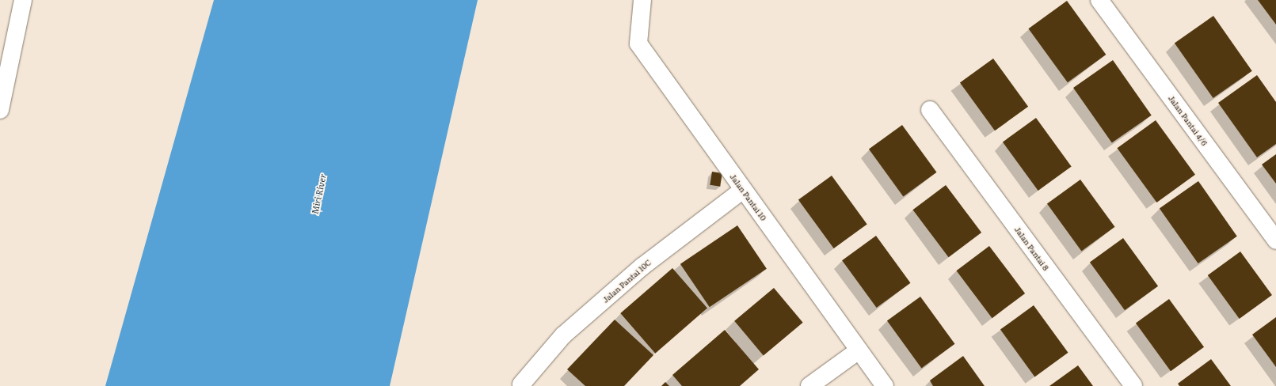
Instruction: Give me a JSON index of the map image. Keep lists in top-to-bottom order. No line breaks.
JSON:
{"streets":{"street":["Jalan Pantai 4/6","Jalan Pantai 10","Jalan Pantai 8","Jalan Pantai 10C"]},"crossings":[["Jalan Pantai 10","Jalan Pantai 10C"]],"water":["Miri River"]}
